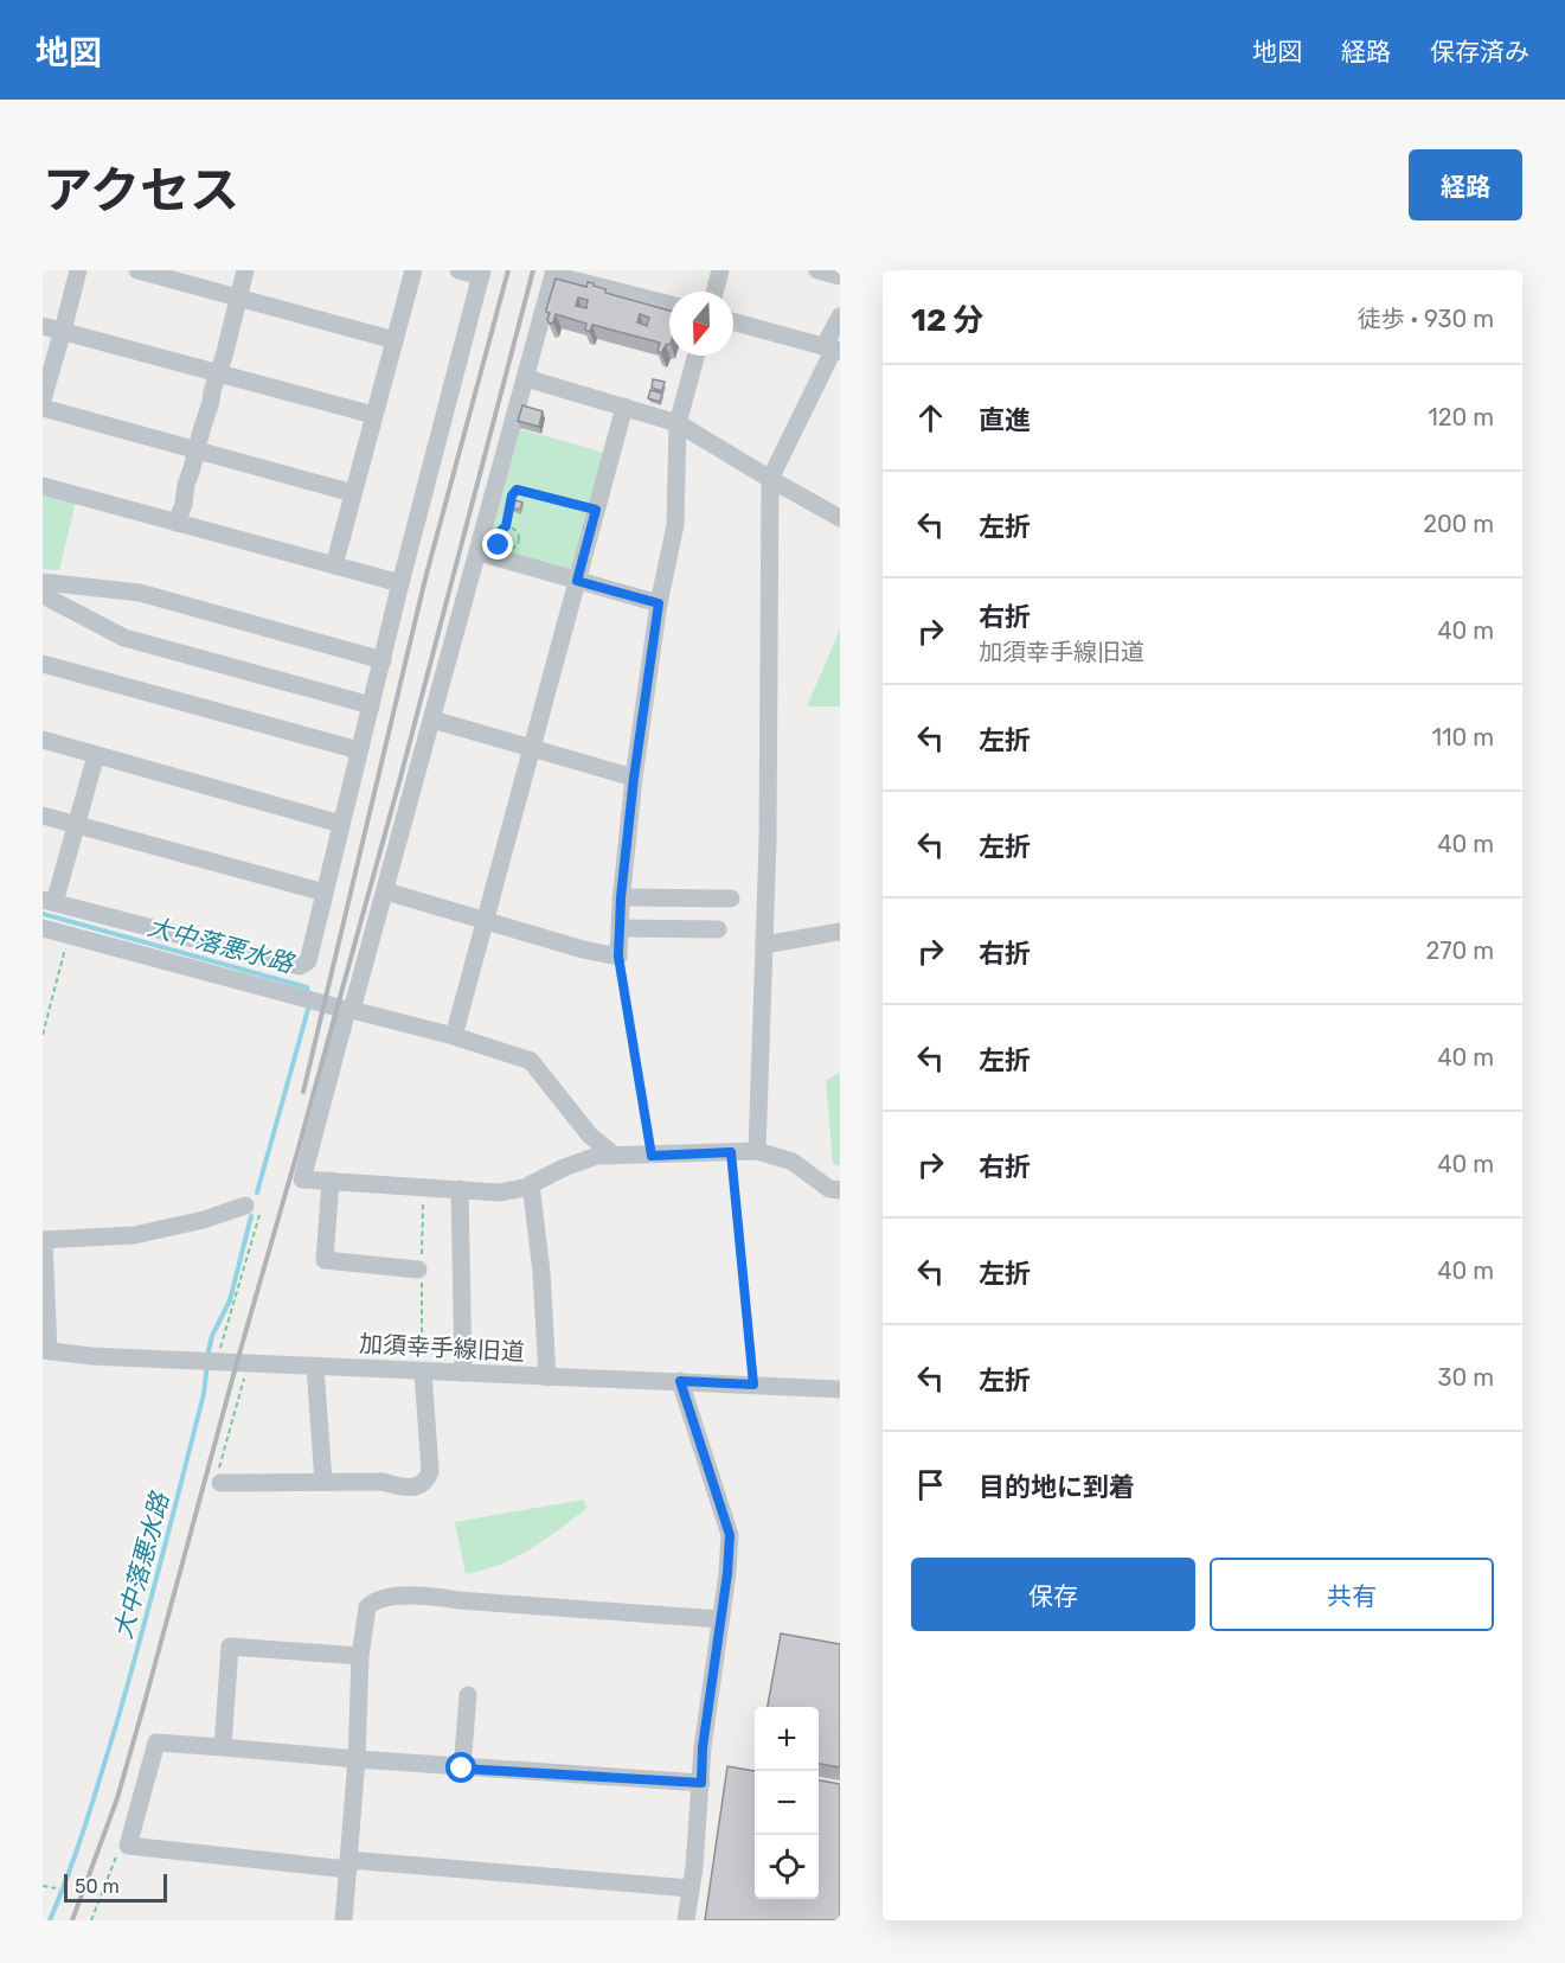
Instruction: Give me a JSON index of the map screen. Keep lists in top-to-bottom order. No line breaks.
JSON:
{"streets":{"street":["加須幸手線旧道"]},"water":["大中落悪水路"],"scale_bar":"50 m","north":"bottom","page":{"header":"地図","nav":["地図","経路","保存済み"],"title":"アクセス","buttons":["経路",["保存","共有"]],"heading":["12 分","徒歩 · 930 m"],"list":[["直進","120 m"],["左折","200 m"],["右折","加須幸手線旧道","40 m"],["左折","110 m"],["左折","40 m"],["右折","270 m"],["左折","40 m"],["右折","40 m"],["左折","40 m"],["左折","30 m"],"目的地に到着"],"map_buttons":["+","−"],"scale":"50 m"}}
